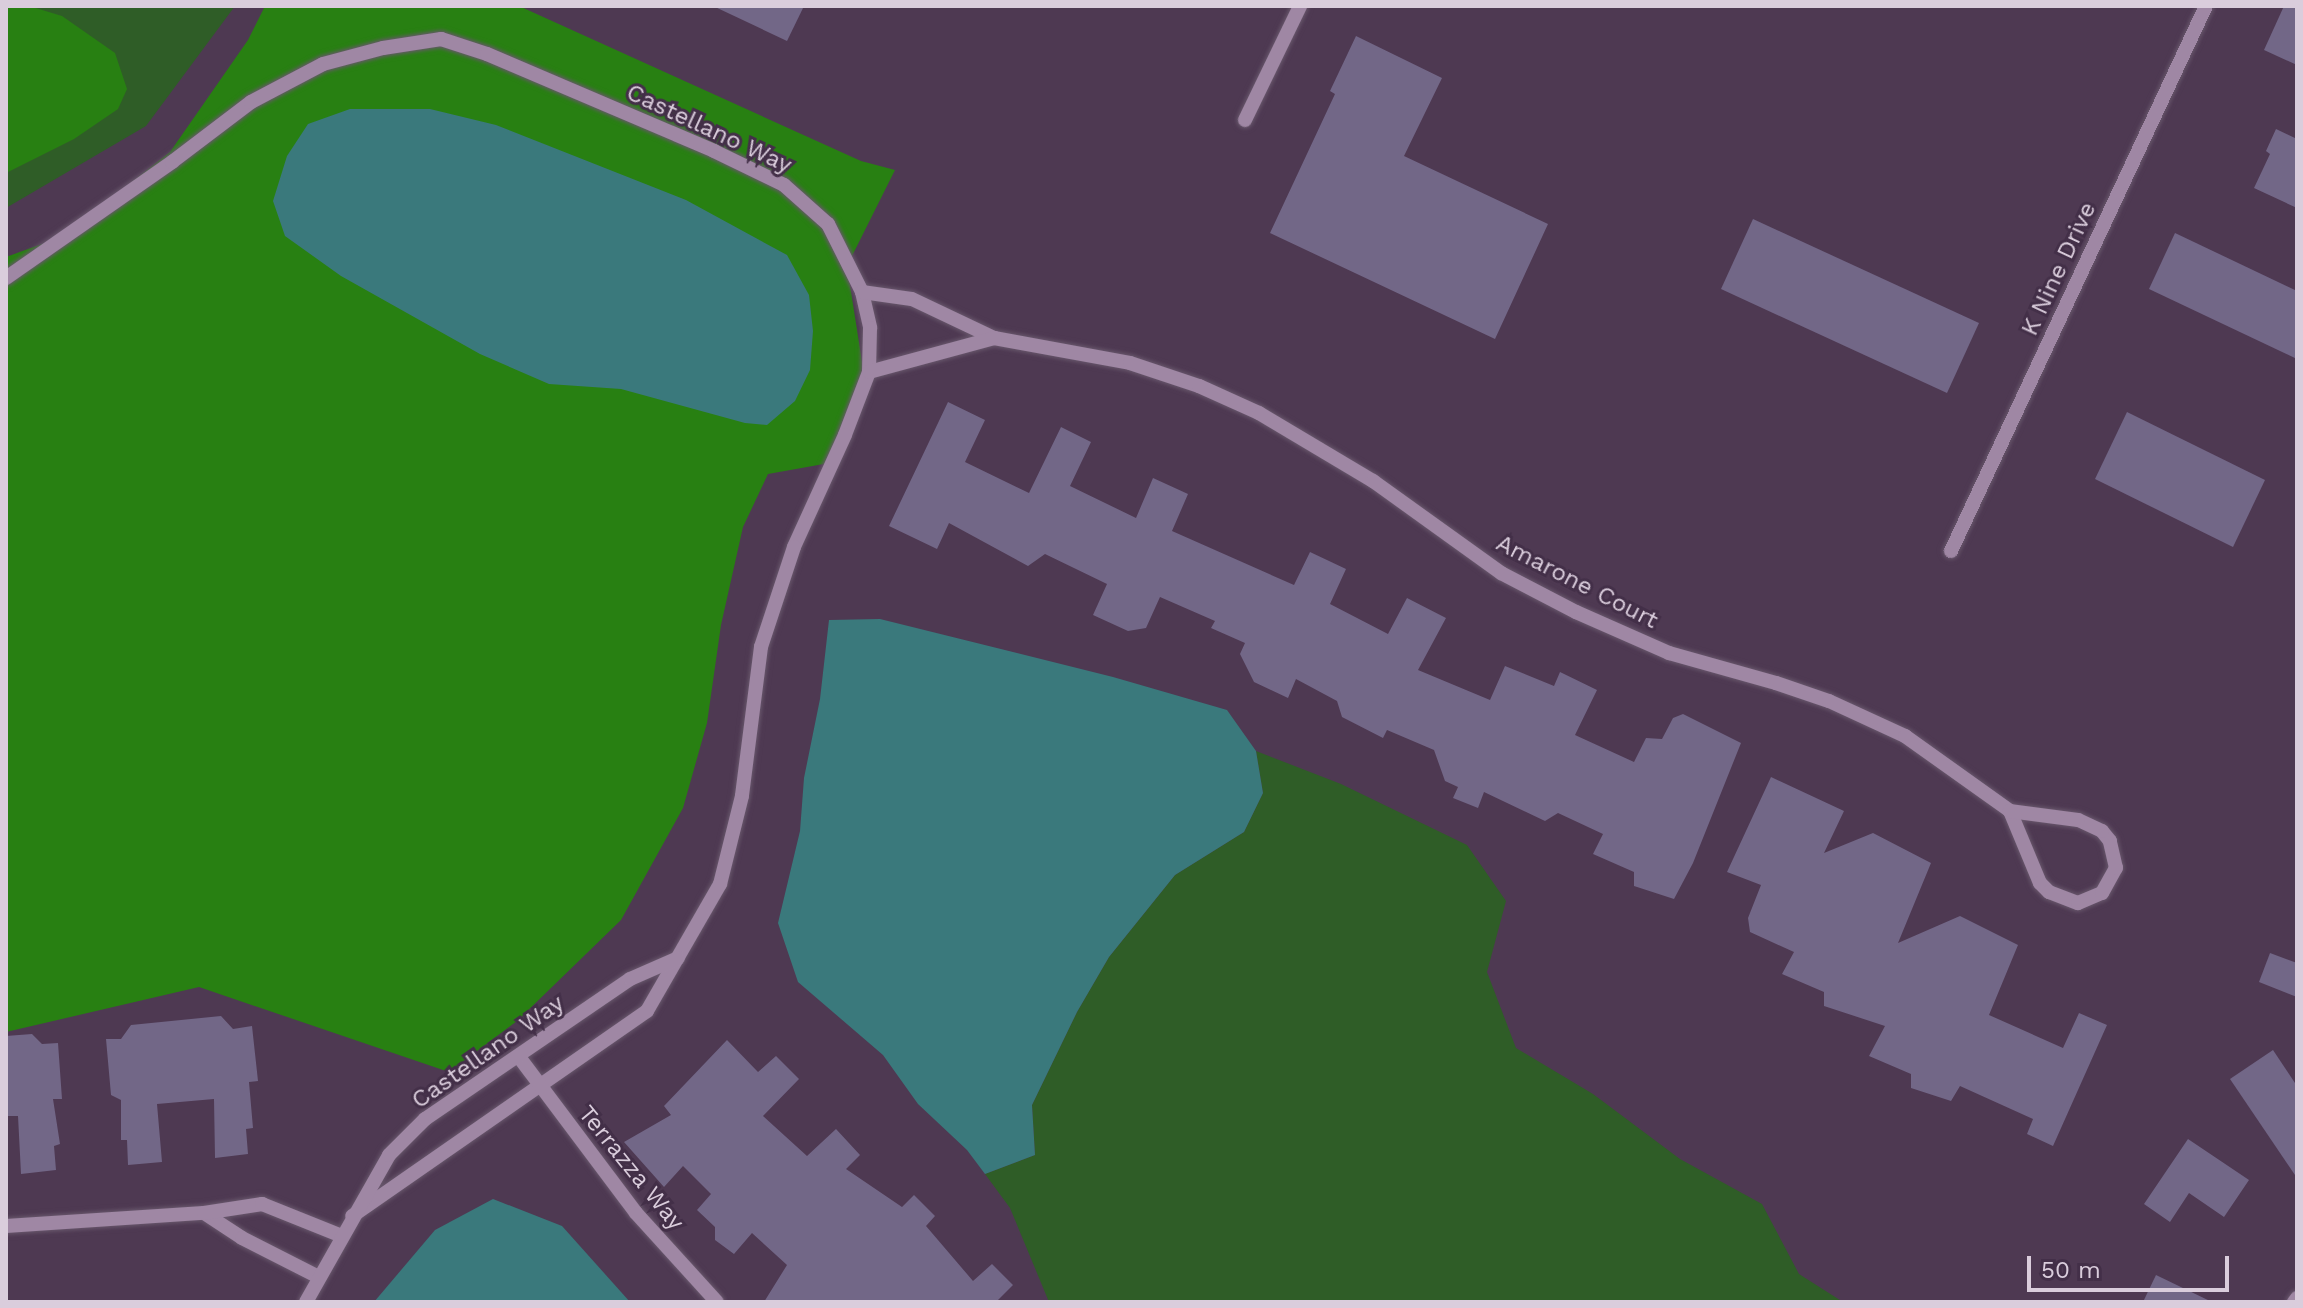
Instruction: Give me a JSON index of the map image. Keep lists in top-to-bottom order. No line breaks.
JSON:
{"streets":{"street":["Castellano Way","K Nine Drive","Amarone Court","Terrazza Way"]},"crossings":[["Castellano Way","Terrazza Way"]],"scale_bar":"50 m"}
